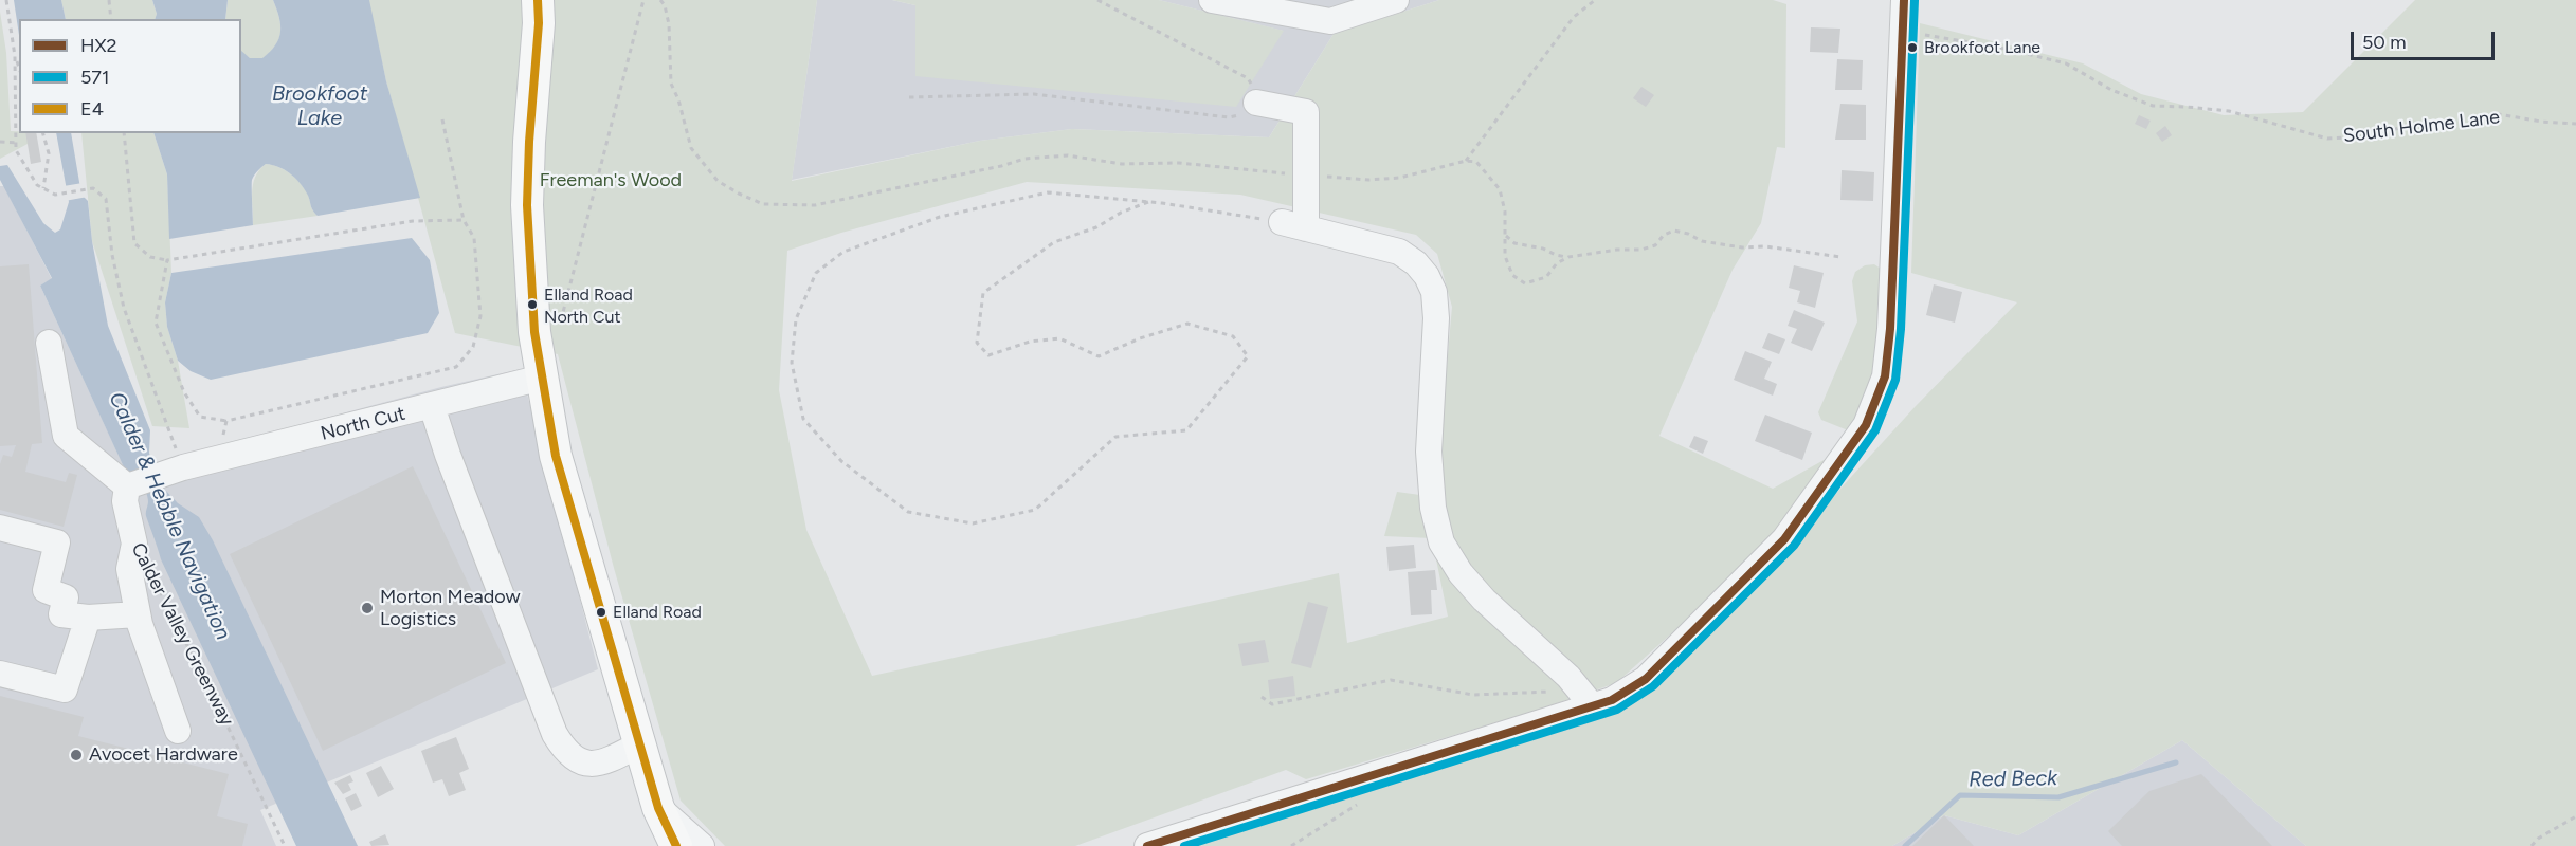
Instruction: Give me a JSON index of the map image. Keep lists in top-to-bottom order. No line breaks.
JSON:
{"streets":{"street":["North Cut","Calder Valley Greenway"],"path":["South Holme Lane"]},"water":["Brookfoot Lake","Calder & Hebble Navigation","Red Beck"],"parks":["Freeman's Wood"],"places":["Brookfoot Lane","Elland Road North Cut","Morton Meadow Logistics","Elland Road","Avocet Hardware"],"lines":["transit line HX2","transit line 571","transit line E4"],"legend":["HX2","571","E4"],"scale_bar":"50 m"}
